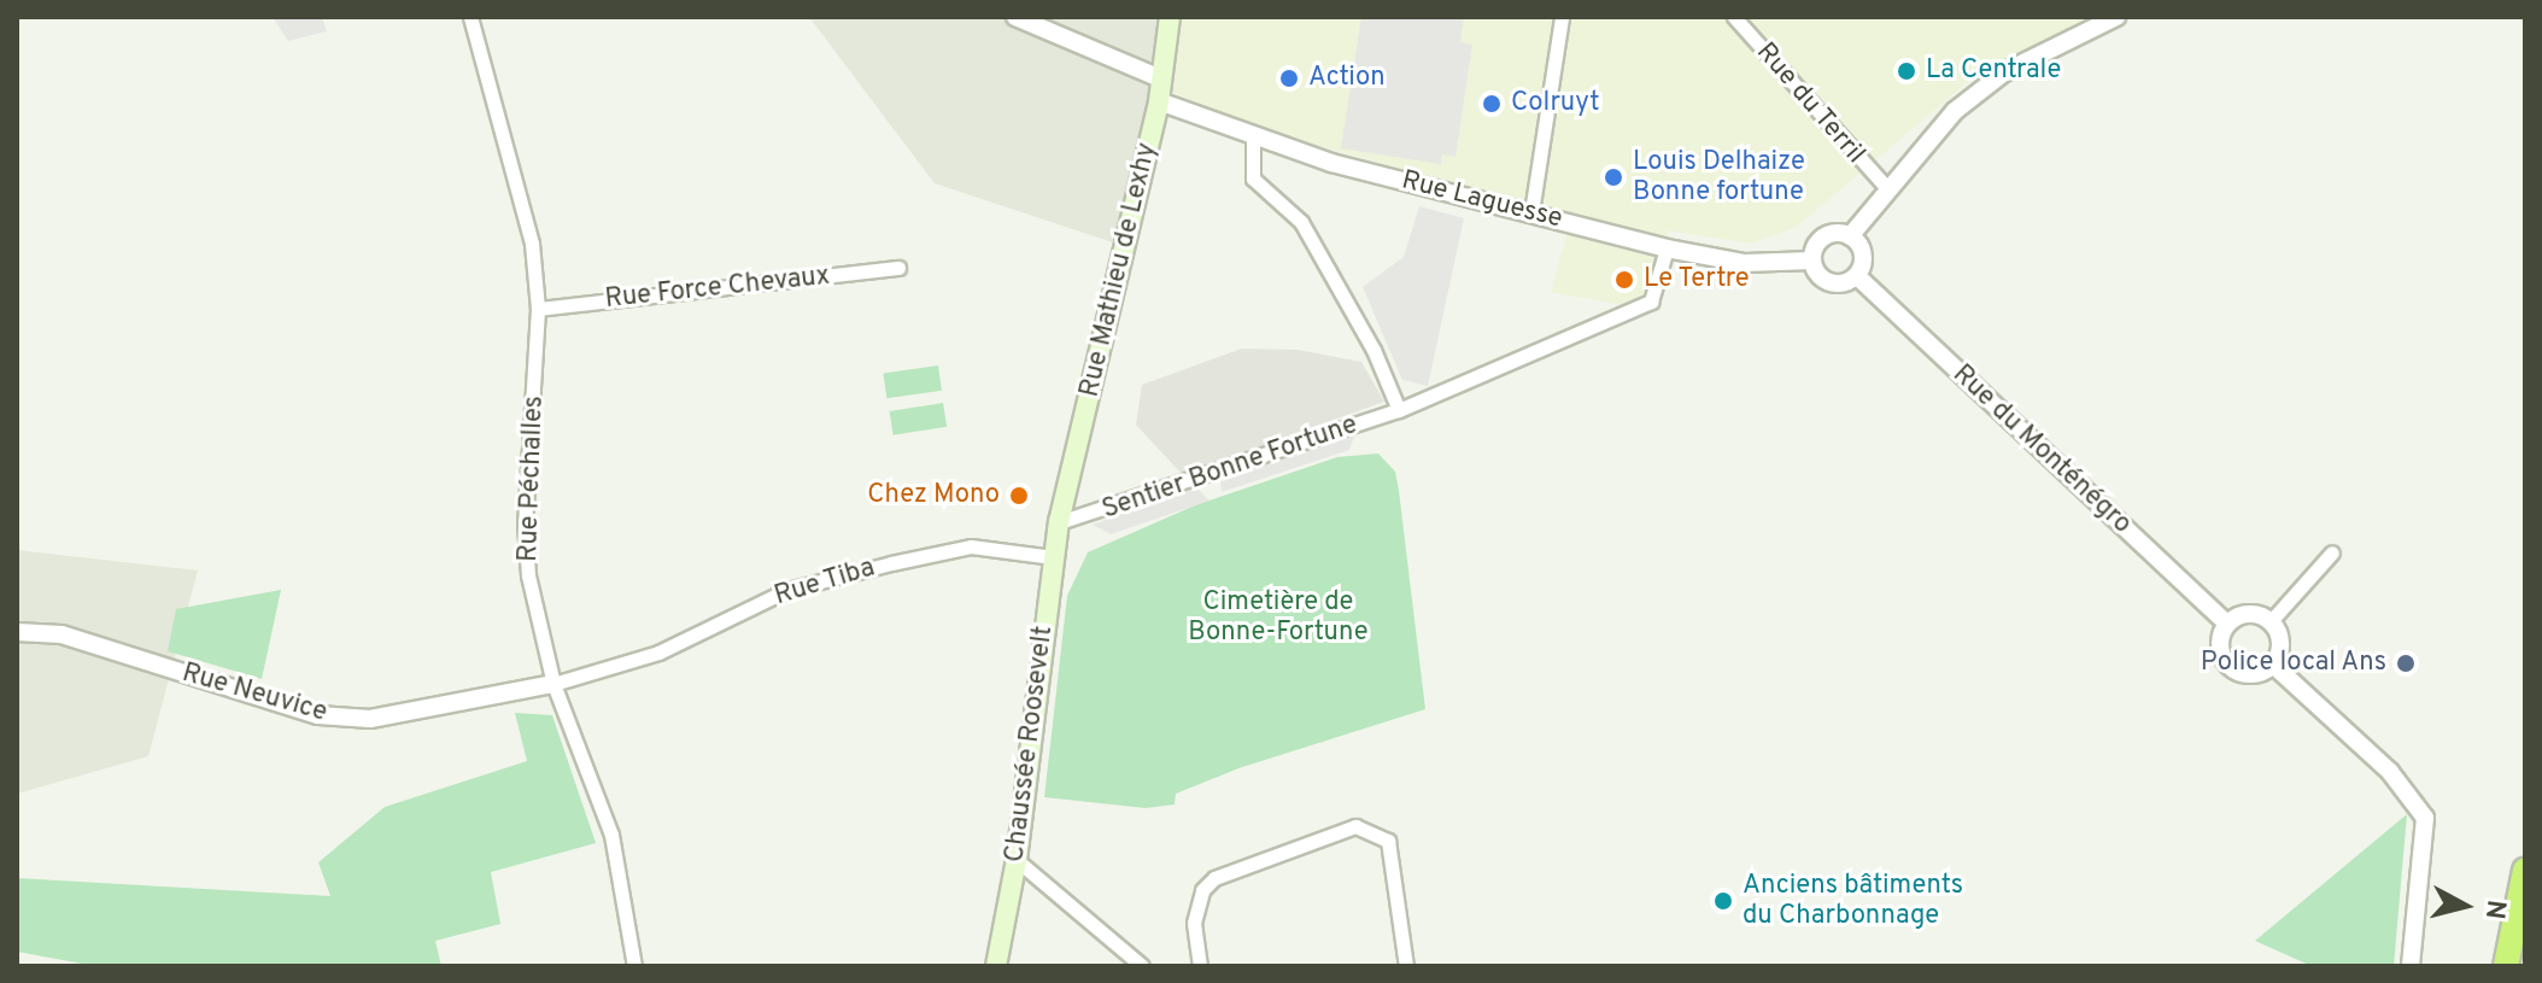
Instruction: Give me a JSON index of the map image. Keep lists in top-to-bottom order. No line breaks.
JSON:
{"streets":{"main road":["Rue Mathieu de Lexhy","Chaussée Roosevelt"],"street":["Rue du Terril","Rue Laguesse","Rue Force Chevaux","Rue du Monténégro","Sentier Bonne Fortune","Rue Péchalles","Rue Tiba","Rue Neuvice"]},"crossings":[["Rue Laguesse","Rue Mathieu de Lexhy"],["Rue Laguesse","Rue du Monténégro"],["Rue Laguesse","Sentier Bonne Fortune"],["Rue Mathieu de Lexhy","Sentier Bonne Fortune"],["Rue Mathieu de Lexhy","Chaussée Roosevelt"],["Rue Force Chevaux","Rue Péchalles"],["Sentier Bonne Fortune","Chaussée Roosevelt"],["Rue Péchalles","Rue Tiba"],["Rue Péchalles","Rue Neuvice"],["Rue Tiba","Rue Neuvice"],["Rue Tiba","Chaussée Roosevelt"]],"parks":["Cimetière de Bonne-Fortune"],"places":["La Centrale","Action","Colruyt","Louis Delhaize Bonne fortune","Le Tertre","Chez Mono","Police local Ans","Anciens bâtiments du Charbonnage"],"north":"right"}
